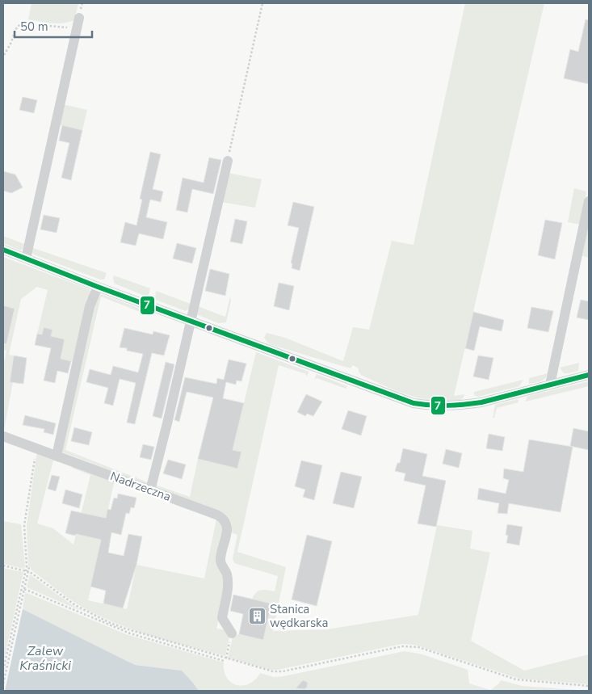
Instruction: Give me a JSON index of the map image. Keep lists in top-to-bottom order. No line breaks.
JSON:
{"streets":{"street":["Nadrzeczna"]},"water":["Zalew Kraśnicki"],"places":{"building":["Stanica wędkarska"]},"lines":["transit line 7"],"scale_bar":"50 m"}
